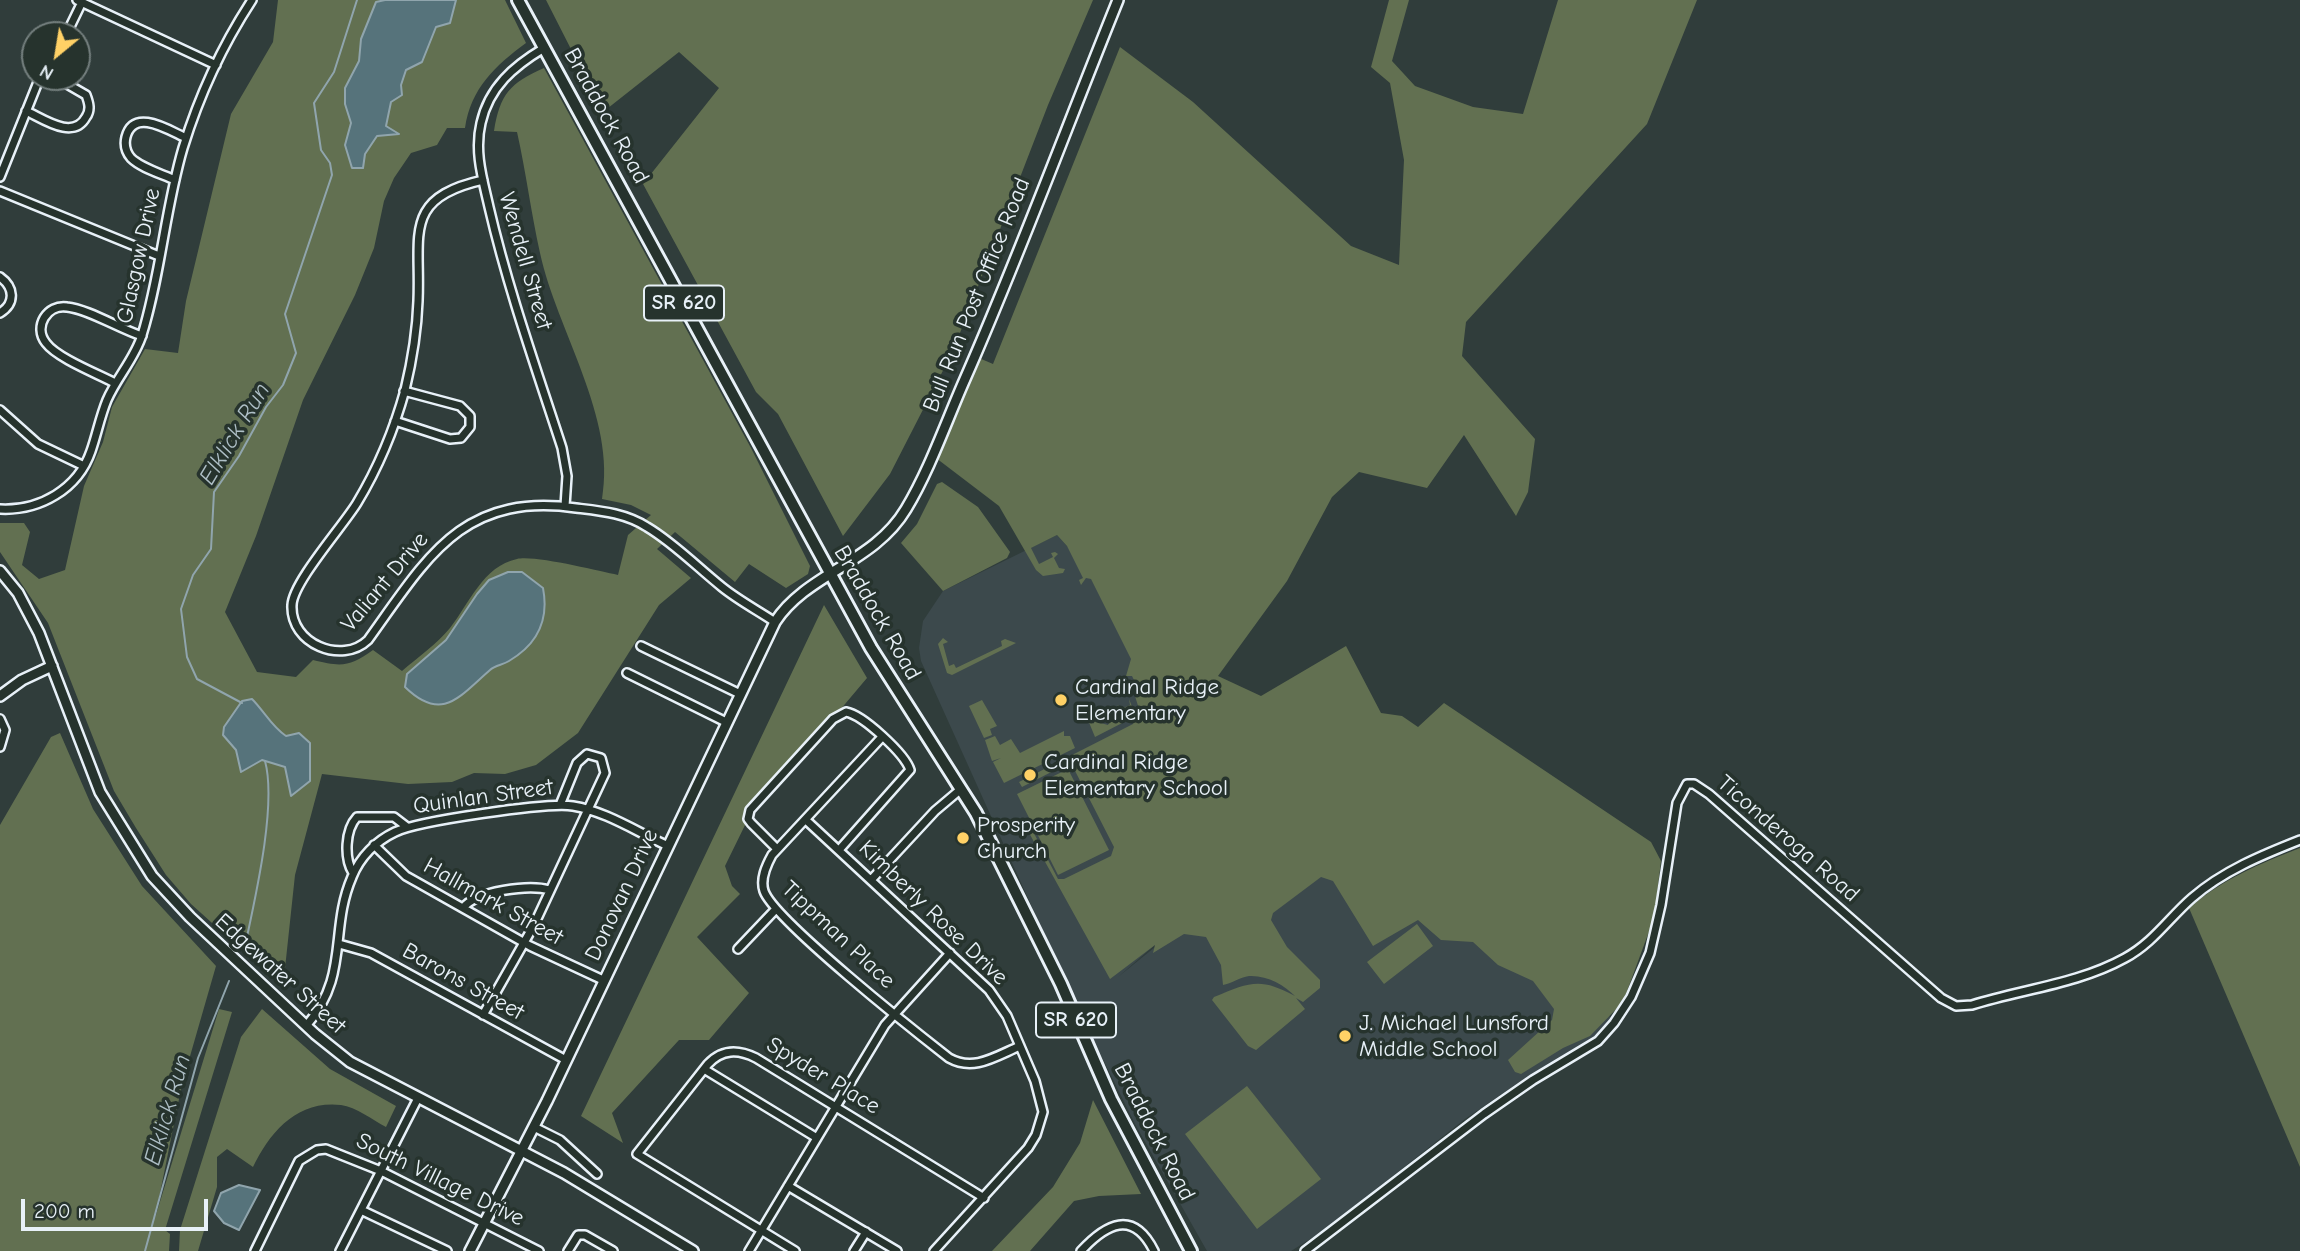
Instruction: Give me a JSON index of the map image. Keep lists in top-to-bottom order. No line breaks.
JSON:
{"streets":{"main road":["Braddock Road","SR 620"],"street":["Glasgow Drive","Wendell Street","Bull Run Post Office Road","Valiant Drive","Quinlan Street","Ticonderoga Road","Donovan Drive","Hallmark Street","Kimberly Rose Drive","Tippman Place","Edgewater Street","Barons Street","Spyder Place","South Village Drive"]},"crossings":[["Braddock Road","Wendell Street"],["Braddock Road","Bull Run Post Office Road"],["Braddock Road","Donovan Drive"],["Wendell Street","Valiant Drive"],["Bull Run Post Office Road","Donovan Drive"],["Valiant Drive","Donovan Drive"],["Quinlan Street","Donovan Drive"],["Quinlan Street","Hallmark Street"],["Quinlan Street","Edgewater Street"],["Quinlan Street","Barons Street"],["Donovan Drive","Hallmark Street"],["Donovan Drive","Edgewater Street"],["Donovan Drive","Barons Street"],["Donovan Drive","South Village Drive"],["Kimberly Rose Drive","Tippman Place"],["Kimberly Rose Drive","Spyder Place"]],"water":["Elklick Run"],"places":["Cardinal Ridge Elementary","Cardinal Ridge Elementary School","Prosperity Church","J. Michael Lunsford Middle School"],"scale_bar":"200 m","north":"bottom left"}
